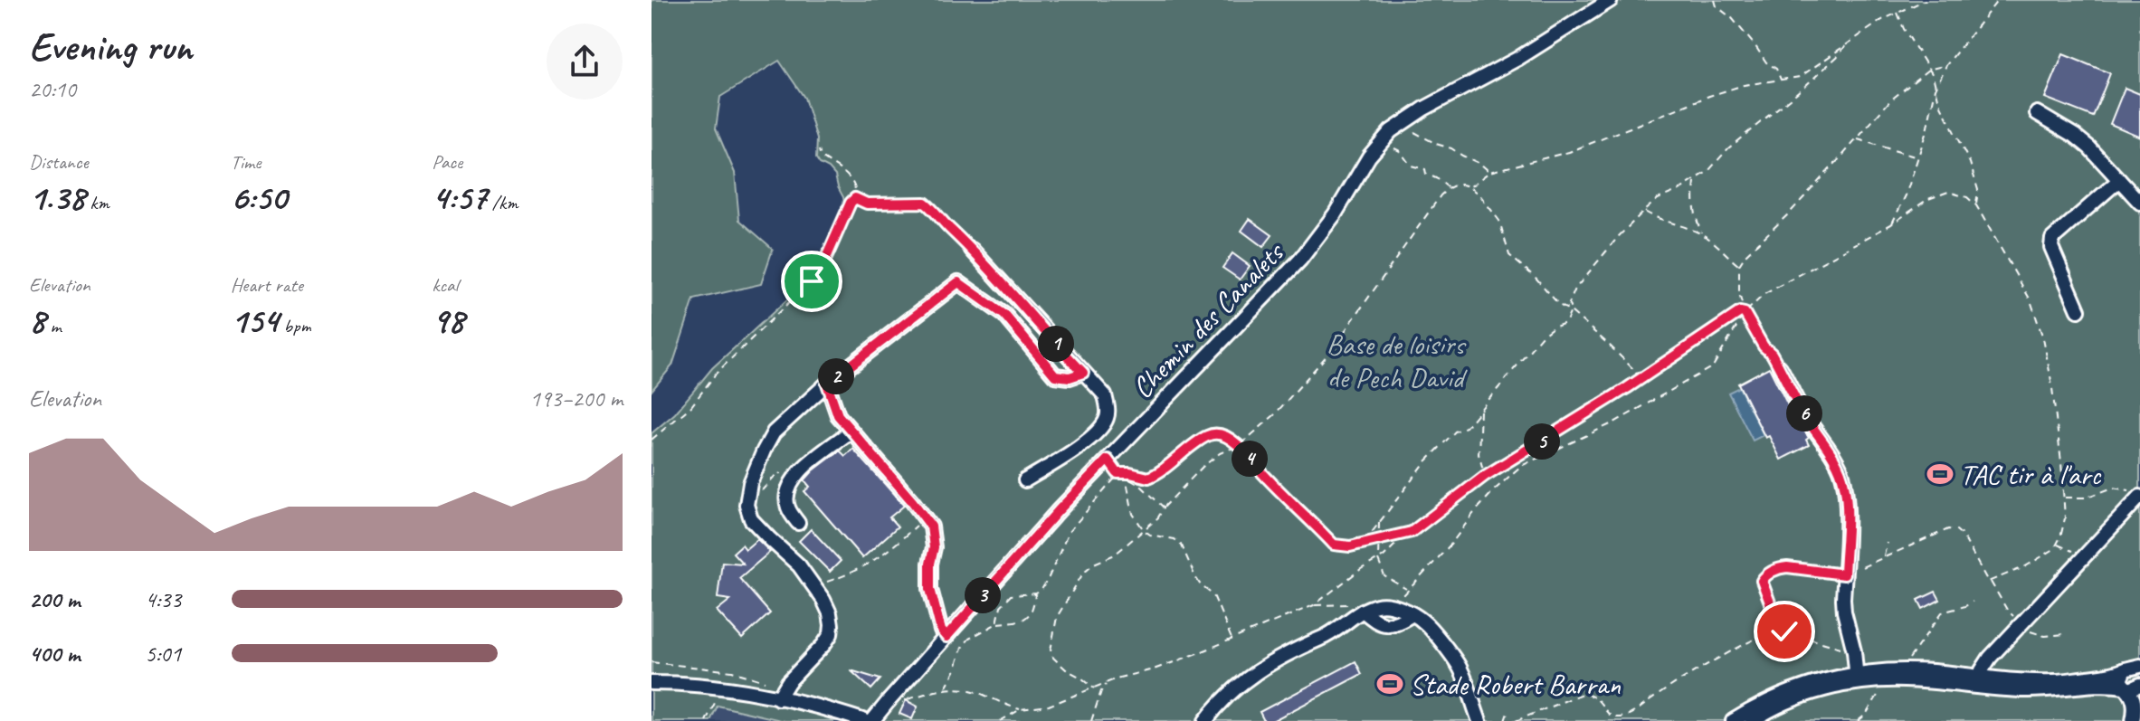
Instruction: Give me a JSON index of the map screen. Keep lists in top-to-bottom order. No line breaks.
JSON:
{"streets":{"street":["Chemin des Canalets"]},"parks":["Base de loisirs de Pech David"],"places":{"sports":["TAC tir à l'arc","Stade Robert Barran"]},"page":{"heading":["Evening run","20:10"],"stats":[["Distance","1.38 km"],["Time","6:50"],["Pace","4:57 /km"],["Elevation","8 m"],["Heart rate","154 bpm"],["kcal","98"]],"pins":["1","2","6","5","4","3"],"chart":["Elevation","193–200 m"],"list":[{"name":"200 m","note":"4:33"},{"name":"400 m","note":"5:01"}]}}
